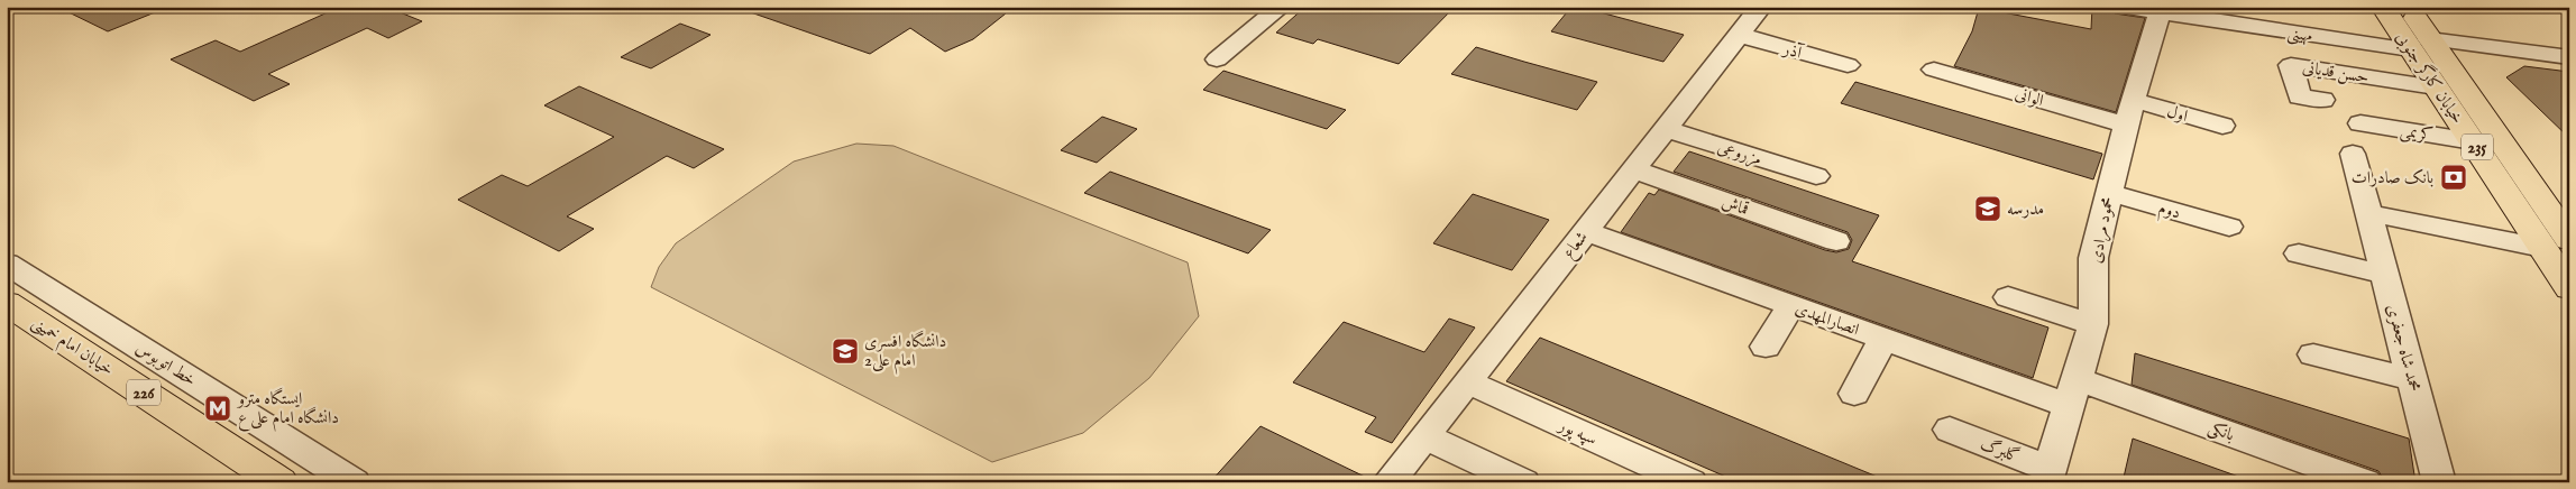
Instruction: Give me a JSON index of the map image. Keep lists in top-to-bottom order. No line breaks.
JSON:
{"streets":{"main road":["خیابان کارگر جنوبی","235","خیابان امام خمینی","226"],"street":["مهینی","آذر","حسن قدیانی","الوانی","اول","کریمی","مزروعی","قماش","دوم","محمود مرادی","شعاع","انصارالمهدی","محمد شاه جعفری","خط اتوبوس","بانکی","سپه پور","گلبرگ"]},"crossings":[["مهینی","خیابان کارگر جنوبی"],["مهینی","محمود مرادی"],["آذر","شعاع"],["حسن قدیانی","خیابان کارگر جنوبی"],["خیابان کارگر جنوبی","کریمی"],["الوانی","اول"],["الوانی","محمود مرادی"],["اول","محمود مرادی"],["مزروعی","شعاع"],["قماش","شعاع"],["دوم","محمود مرادی"],["محمود مرادی","انصارالمهدی"],["محمود مرادی","بانکی"],["محمود مرادی","گلبرگ"],["شعاع","انصارالمهدی"],["شعاع","سپه پور"],["انصارالمهدی","بانکی"]],"places":{"bank":["بانک صادرات"],"school or university":["مدرسه","دانشگاه افسری امام علی2"],"metro station":["ایستگاه مترو دانشگاه امام علی ع"]}}
